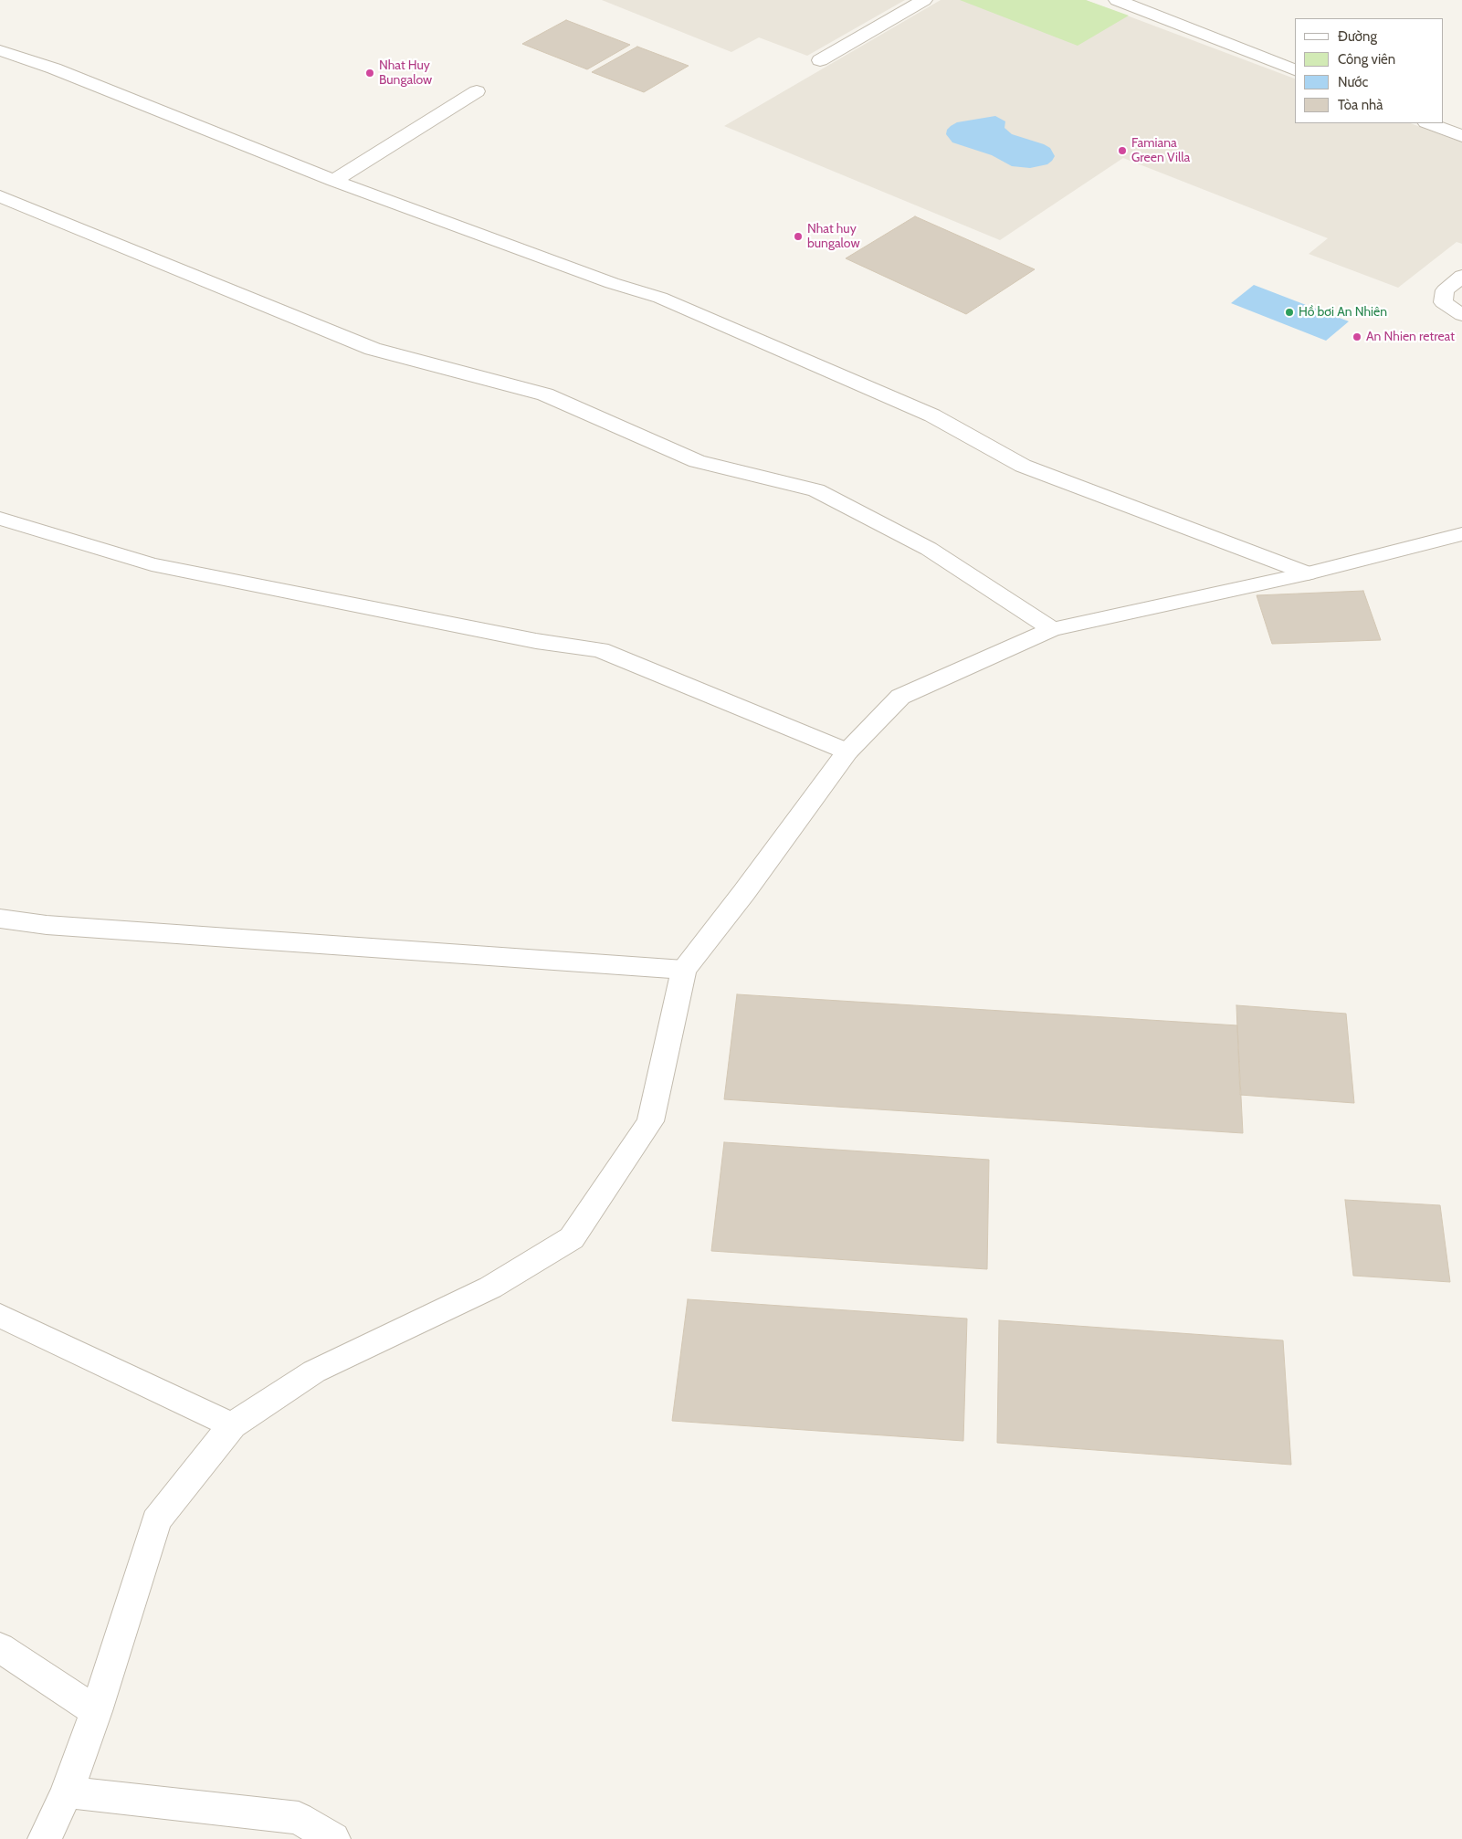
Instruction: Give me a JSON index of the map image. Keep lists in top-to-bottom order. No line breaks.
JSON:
{"places":["Nhat Huy Bungalow","Famiana Green Villa","Nhat huy bungalow","Hồ bơi An Nhiên","An Nhien retreat"],"legend":["Đường","Công viên","Nước","Tòa nhà"]}
